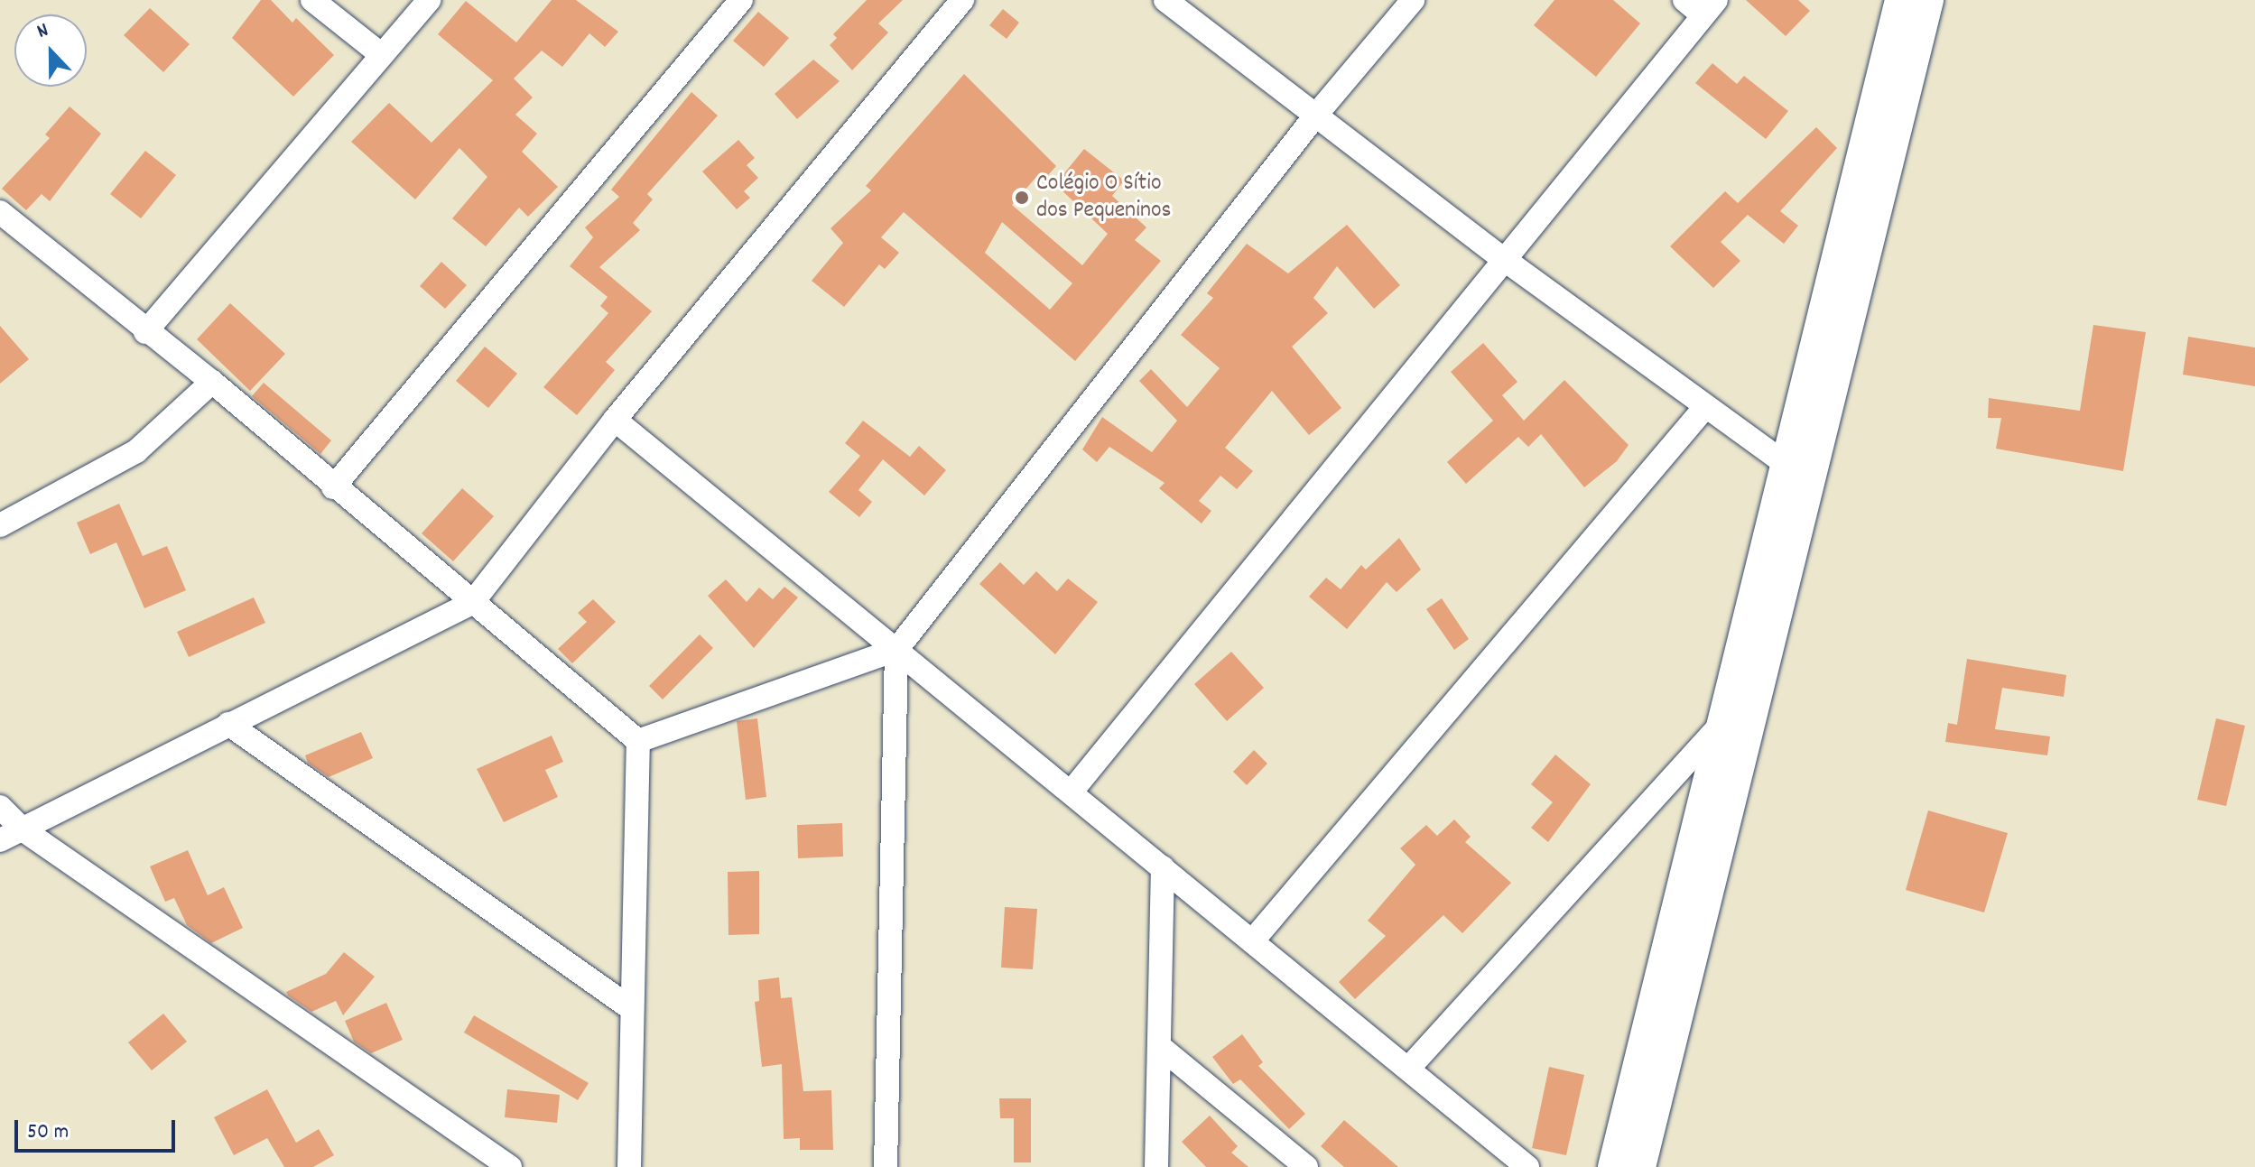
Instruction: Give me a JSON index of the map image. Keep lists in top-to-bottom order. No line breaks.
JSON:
{"places":["Colégio O Sítio dos Pequeninos"],"scale_bar":"50 m","north":"top"}
